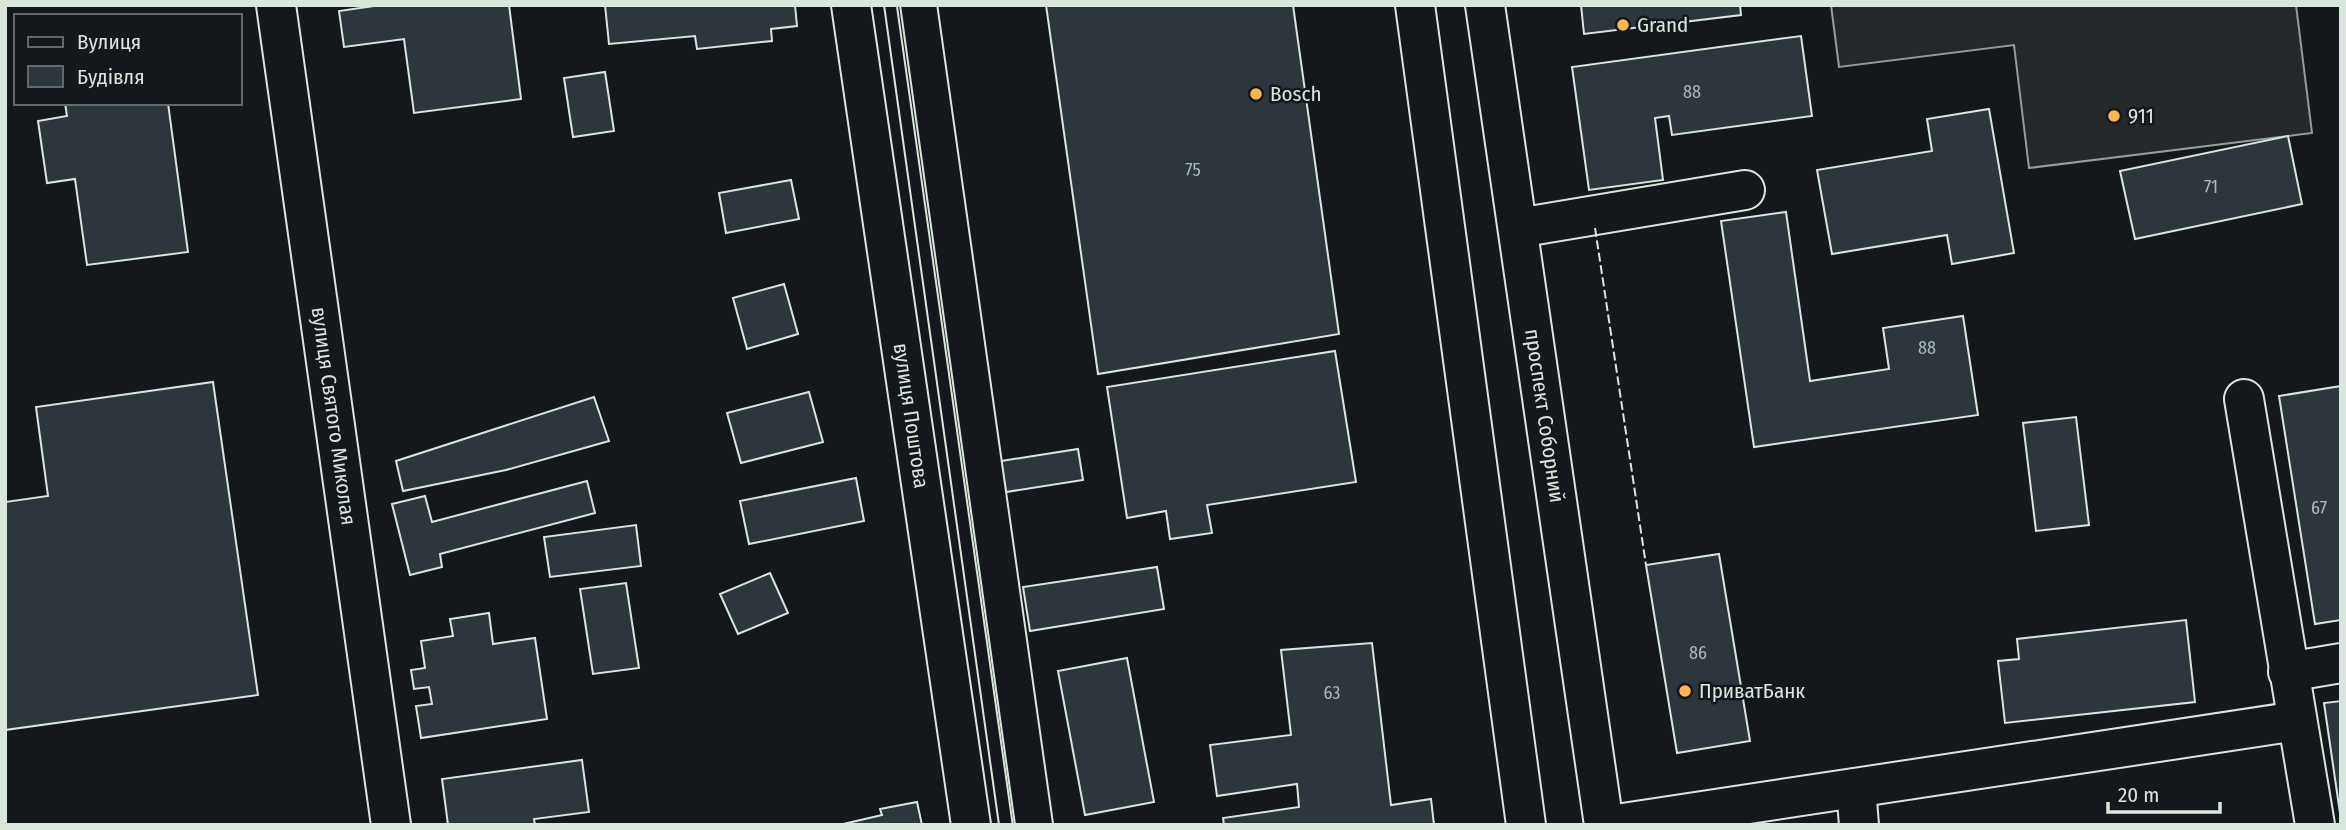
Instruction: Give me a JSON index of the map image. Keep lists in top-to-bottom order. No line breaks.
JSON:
{"streets":{"street":["вулиця Святого Миколая","вулиця Поштова","проспект Соборний"]},"places":["Grand","Bosch","911","ПриватБанк"],"house_numbers":["88","75","71","88","67","86","63"],"legend":["Вулиця","Будівля"],"scale_bar":"20 m"}
